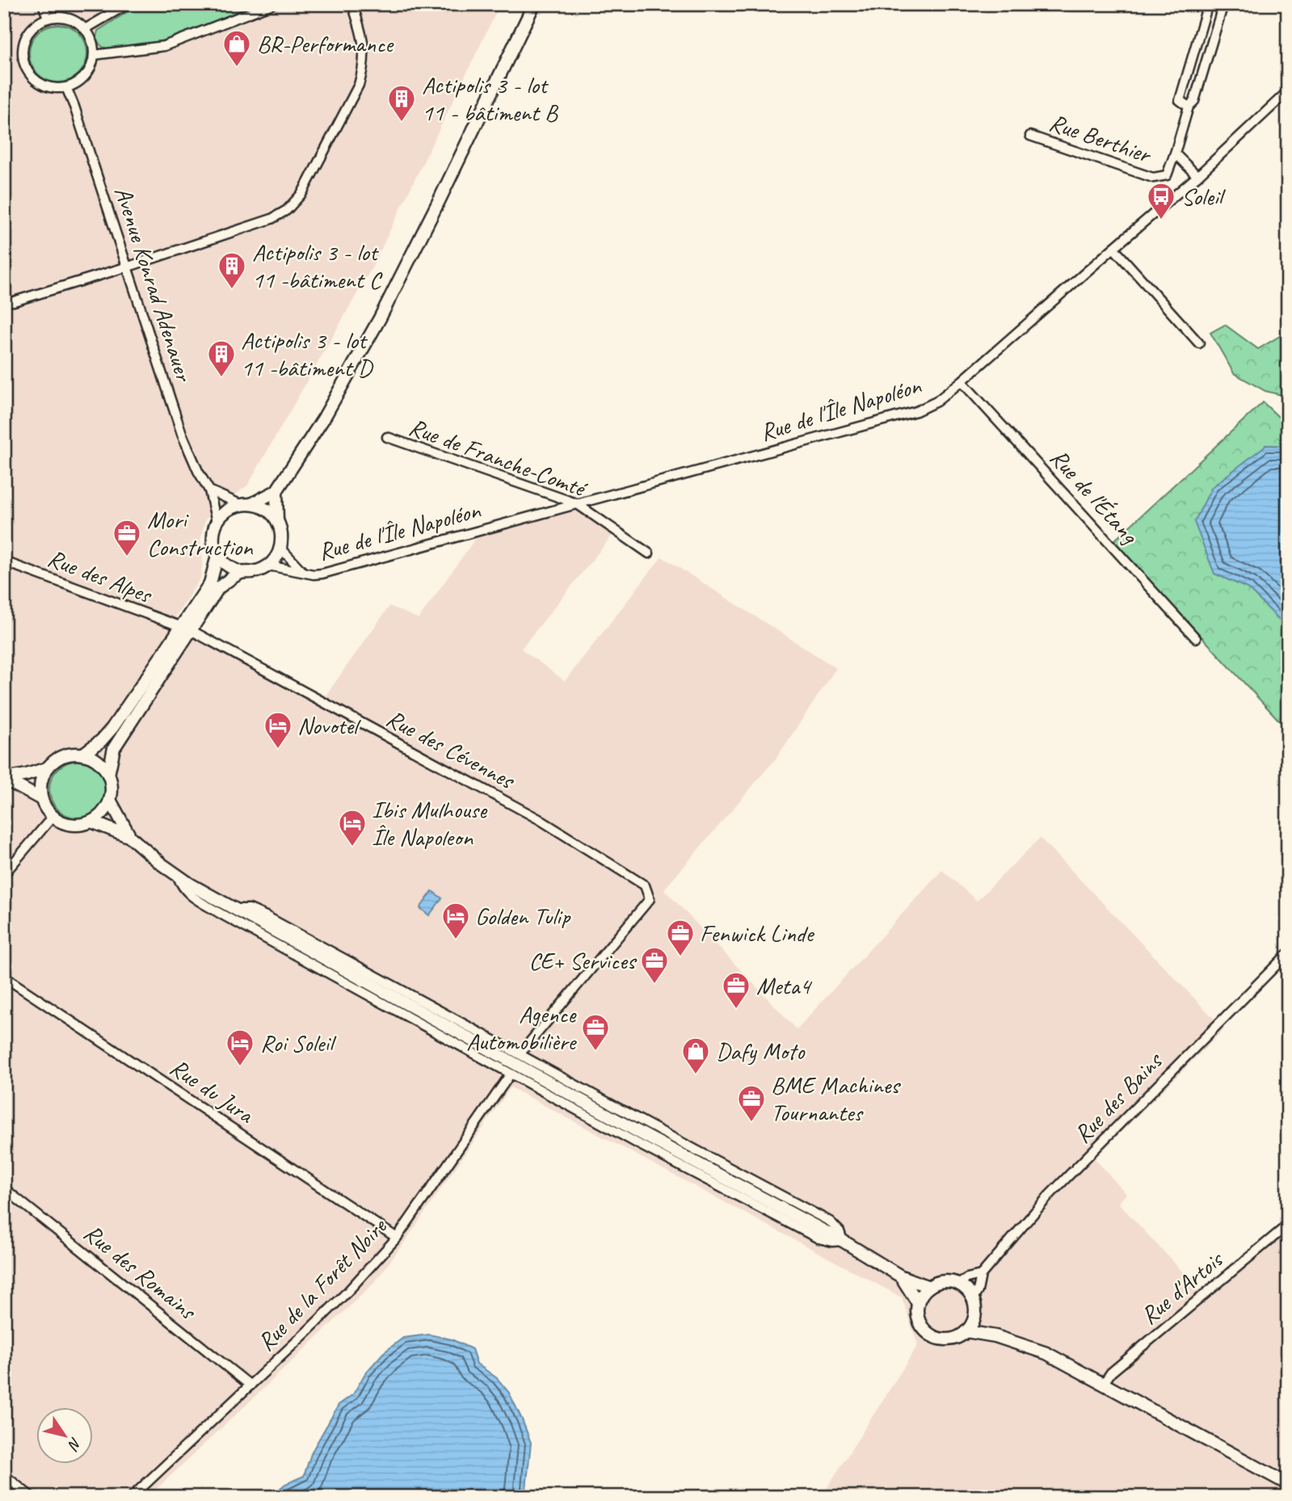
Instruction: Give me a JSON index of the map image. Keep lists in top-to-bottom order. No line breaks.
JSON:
{"streets":{"street":["Rue Berthier","Avenue Konrad Adenauer","Rue de l'Île Napoléon","Rue de Franche-Comté","Rue de l'Étang","Rue des Alpes","Rue des Cévennes","Rue du Jura","Rue des Bains","Rue des Romains","Rue de la Forêt Noire","Rue d'Artois"]},"crossings":[["Rue Berthier","Rue de l'Île Napoléon"],["Avenue Konrad Adenauer","Rue de l'Île Napoléon"],["Rue de l'Île Napoléon","Rue de Franche-Comté"],["Rue de l'Île Napoléon","Rue de l'Étang"],["Rue des Alpes","Rue des Cévennes"],["Rue du Jura","Rue de la Forêt Noire"],["Rue des Romains","Rue de la Forêt Noire"]],"places":{"shop":["BR-Performance","Dafy Moto"],"building":["Actipolis 3 - lot 11 - bâtiment B","Actipolis 3 - lot 11 -bâtiment C","Actipolis 3 - lot 11 -bâtiment D"],"bus stop":["Soleil"],"office":["Mori Construction","Fenwick Linde","CE+ Services","Meta4","Agence Automobilière","BME Machines Tournantes"],"hotel":["Novotel","Ibis Mulhouse Île Napoleon","Golden Tulip","Roi Soleil"]},"north":"bottom right"}
